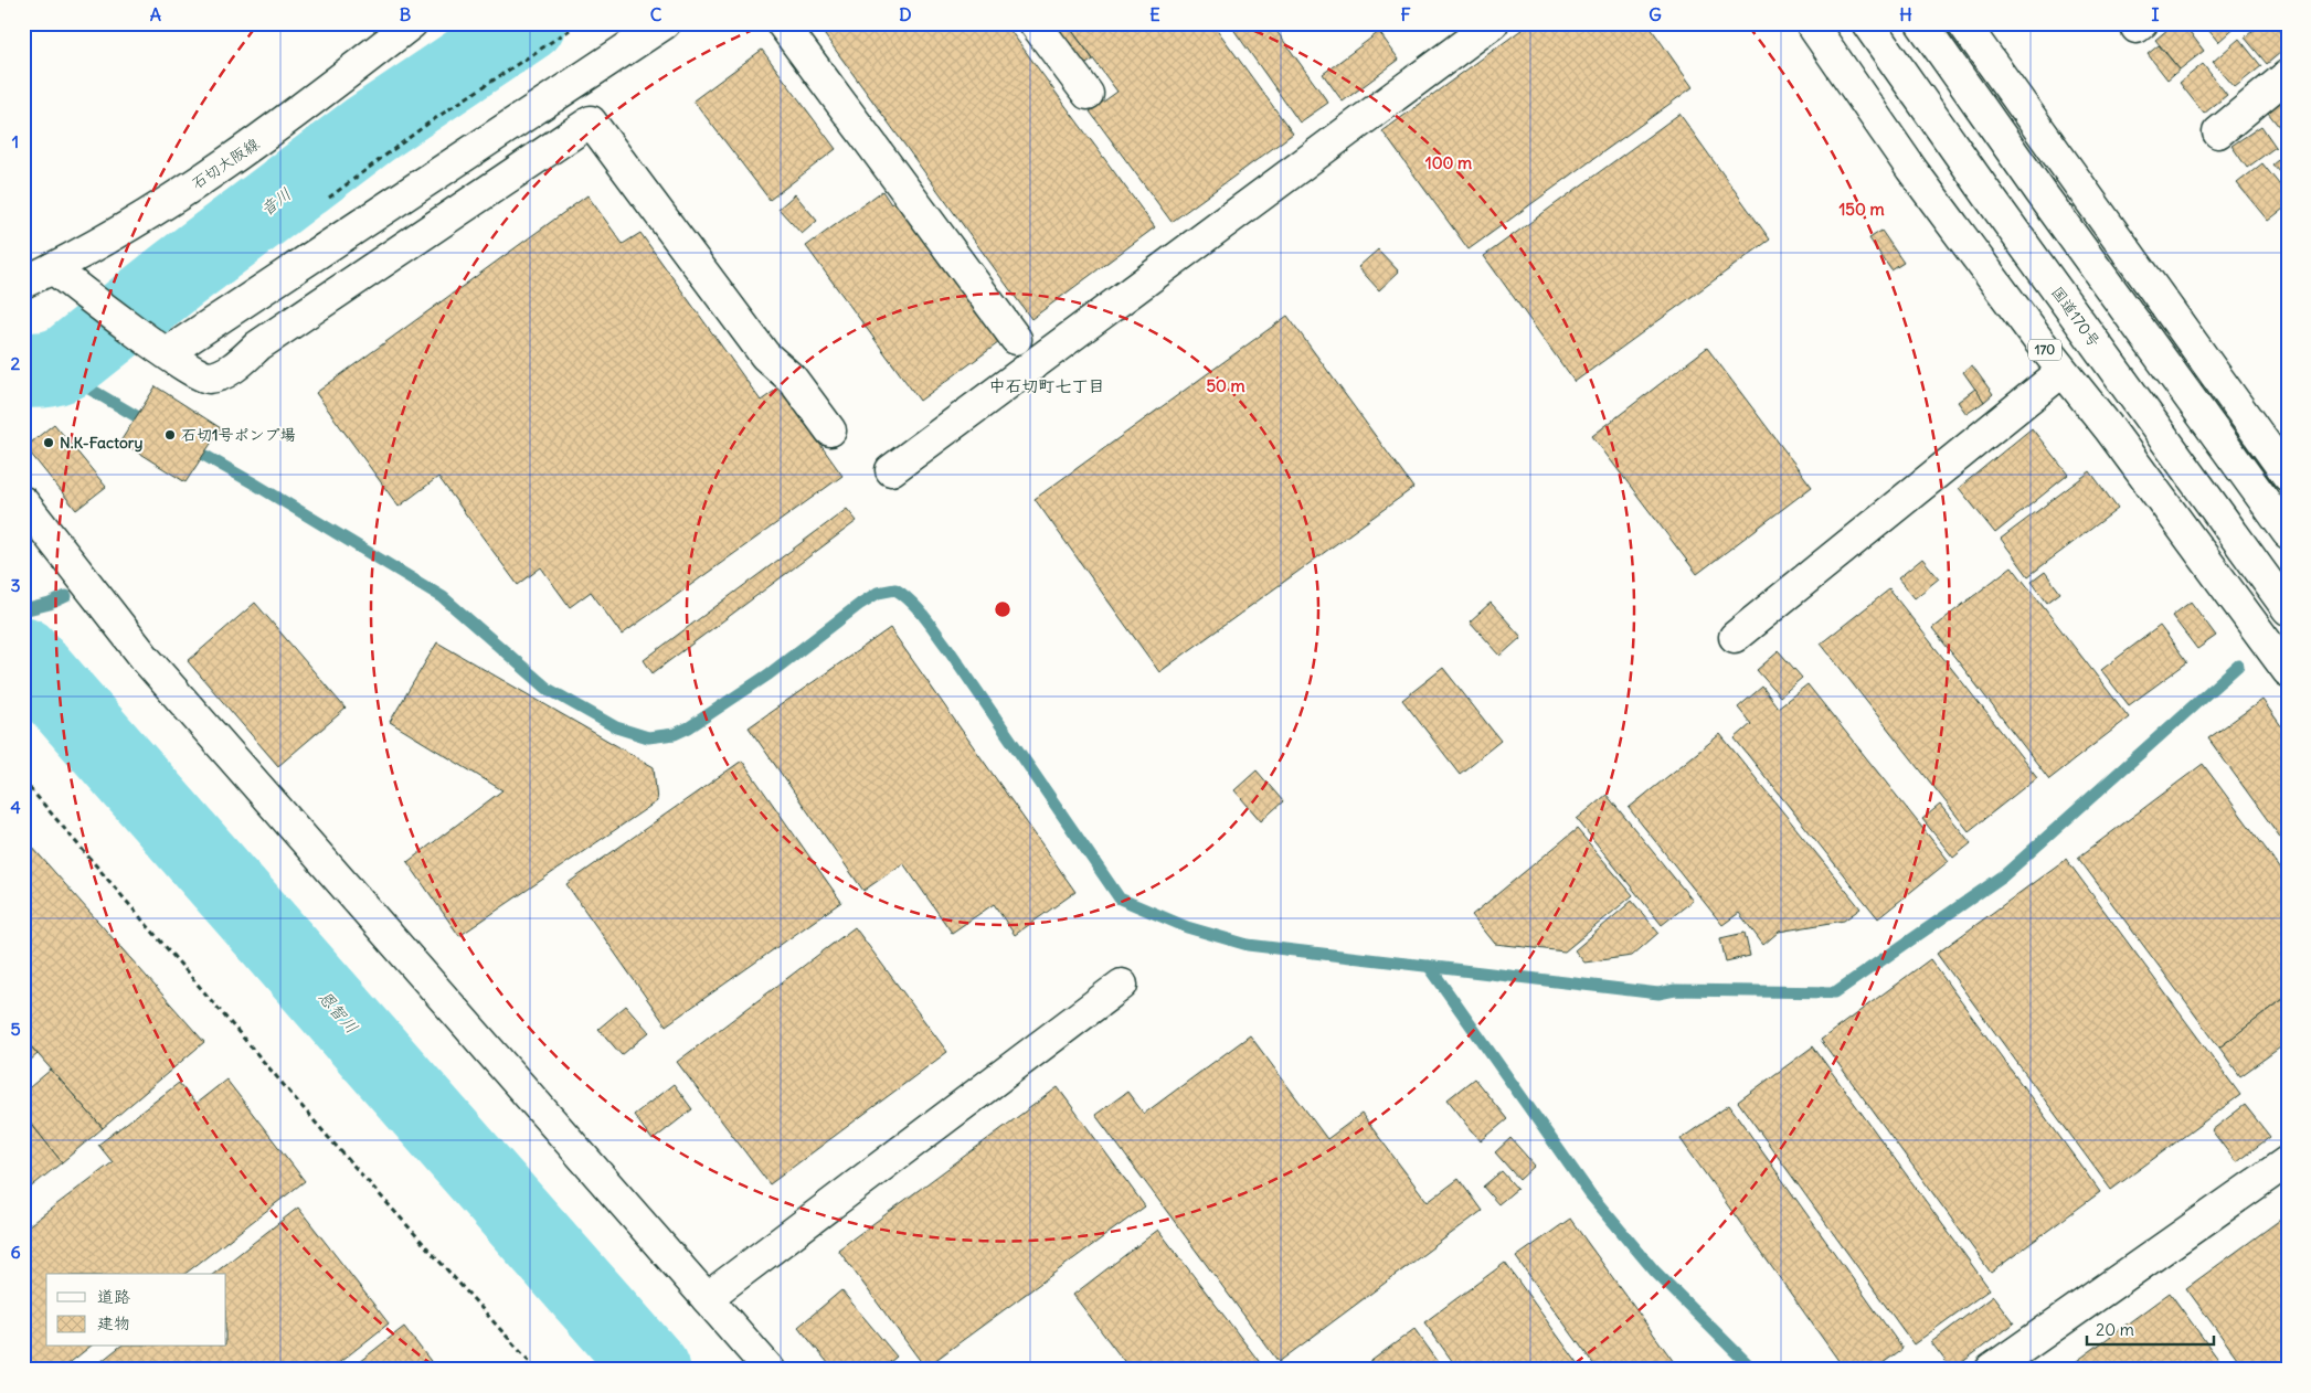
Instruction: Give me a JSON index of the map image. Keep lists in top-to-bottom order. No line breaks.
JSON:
{"streets":{"main road":["石切大阪線","国道170号","170"]},"districts":["中石切町七丁目"],"water":["音川","恩智川"],"places":["石切1号ポンプ場","N.K-Factory"],"legend":["道路","建物"],"scale_bar":"20 m","grid":{"columns":["A","B","C","D","E","F","G","H","I"],"rows":["1","2","3","4","5","6"]},"rings":["100 m","150 m","50 m"]}
